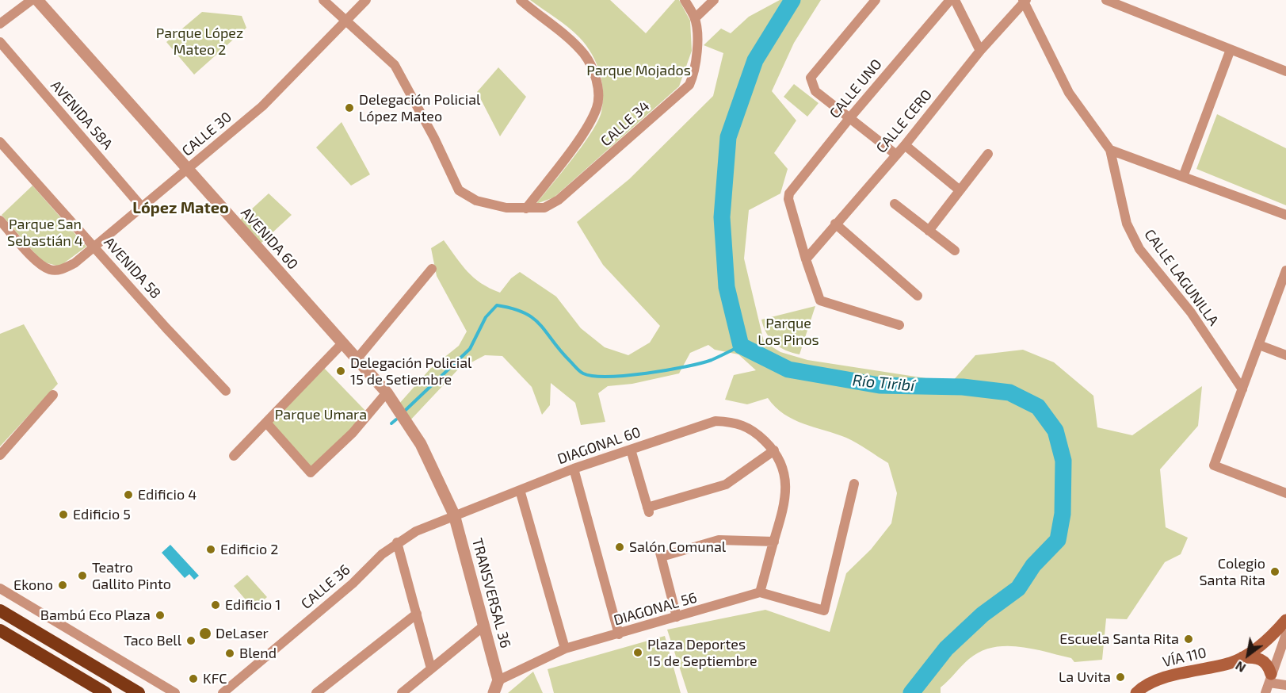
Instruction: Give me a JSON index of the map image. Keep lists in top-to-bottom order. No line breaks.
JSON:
{"streets":{"main road":["VÍA 110"],"street":["CALLE UNO","AVENIDA 58A","CALLE CERO","CALLE 34","CALLE 30","AVENIDA 60","AVENIDA 58","CALLE LAGUNILLA","DIAGONAL 60","CALLE 36","TRANSVERSAL 36","DIAGONAL 56"]},"crossings":[["CALLE UNO","CALLE CERO"],["AVENIDA 58A","CALLE 30"],["CALLE CERO","CALLE LAGUNILLA"],["CALLE 34","CALLE 30"],["CALLE 30","AVENIDA 60"],["CALLE 30","AVENIDA 58"],["AVENIDA 60","DIAGONAL 60"],["AVENIDA 60","CALLE 36"],["AVENIDA 60","TRANSVERSAL 36"],["DIAGONAL 60","CALLE 36"],["DIAGONAL 60","TRANSVERSAL 36"],["CALLE 36","TRANSVERSAL 36"],["TRANSVERSAL 36","DIAGONAL 56"]],"districts":["López Mateo"],"water":["Río Tiribí"],"parks":["Parque López Mateo 2","Parque Mojados","Parque San Sebastián 4","Parque Los Pinos","Parque Umara"],"places":["Delegación Policial López Mateo","Delegación Policial 15 de Setiembre","Edificio 4","Edificio 5","Salón Comunal","Edificio 2","Colegio Santa Rita","Teatro Gallito Pinto","Ekono","Edificio 1","Bambú Eco Plaza","DeLaser","Escuela Santa Rita","Taco Bell","Plaza Deportes 15 de Septiembre","Blend","La Uvita","KFC"],"north":"bottom left"}
